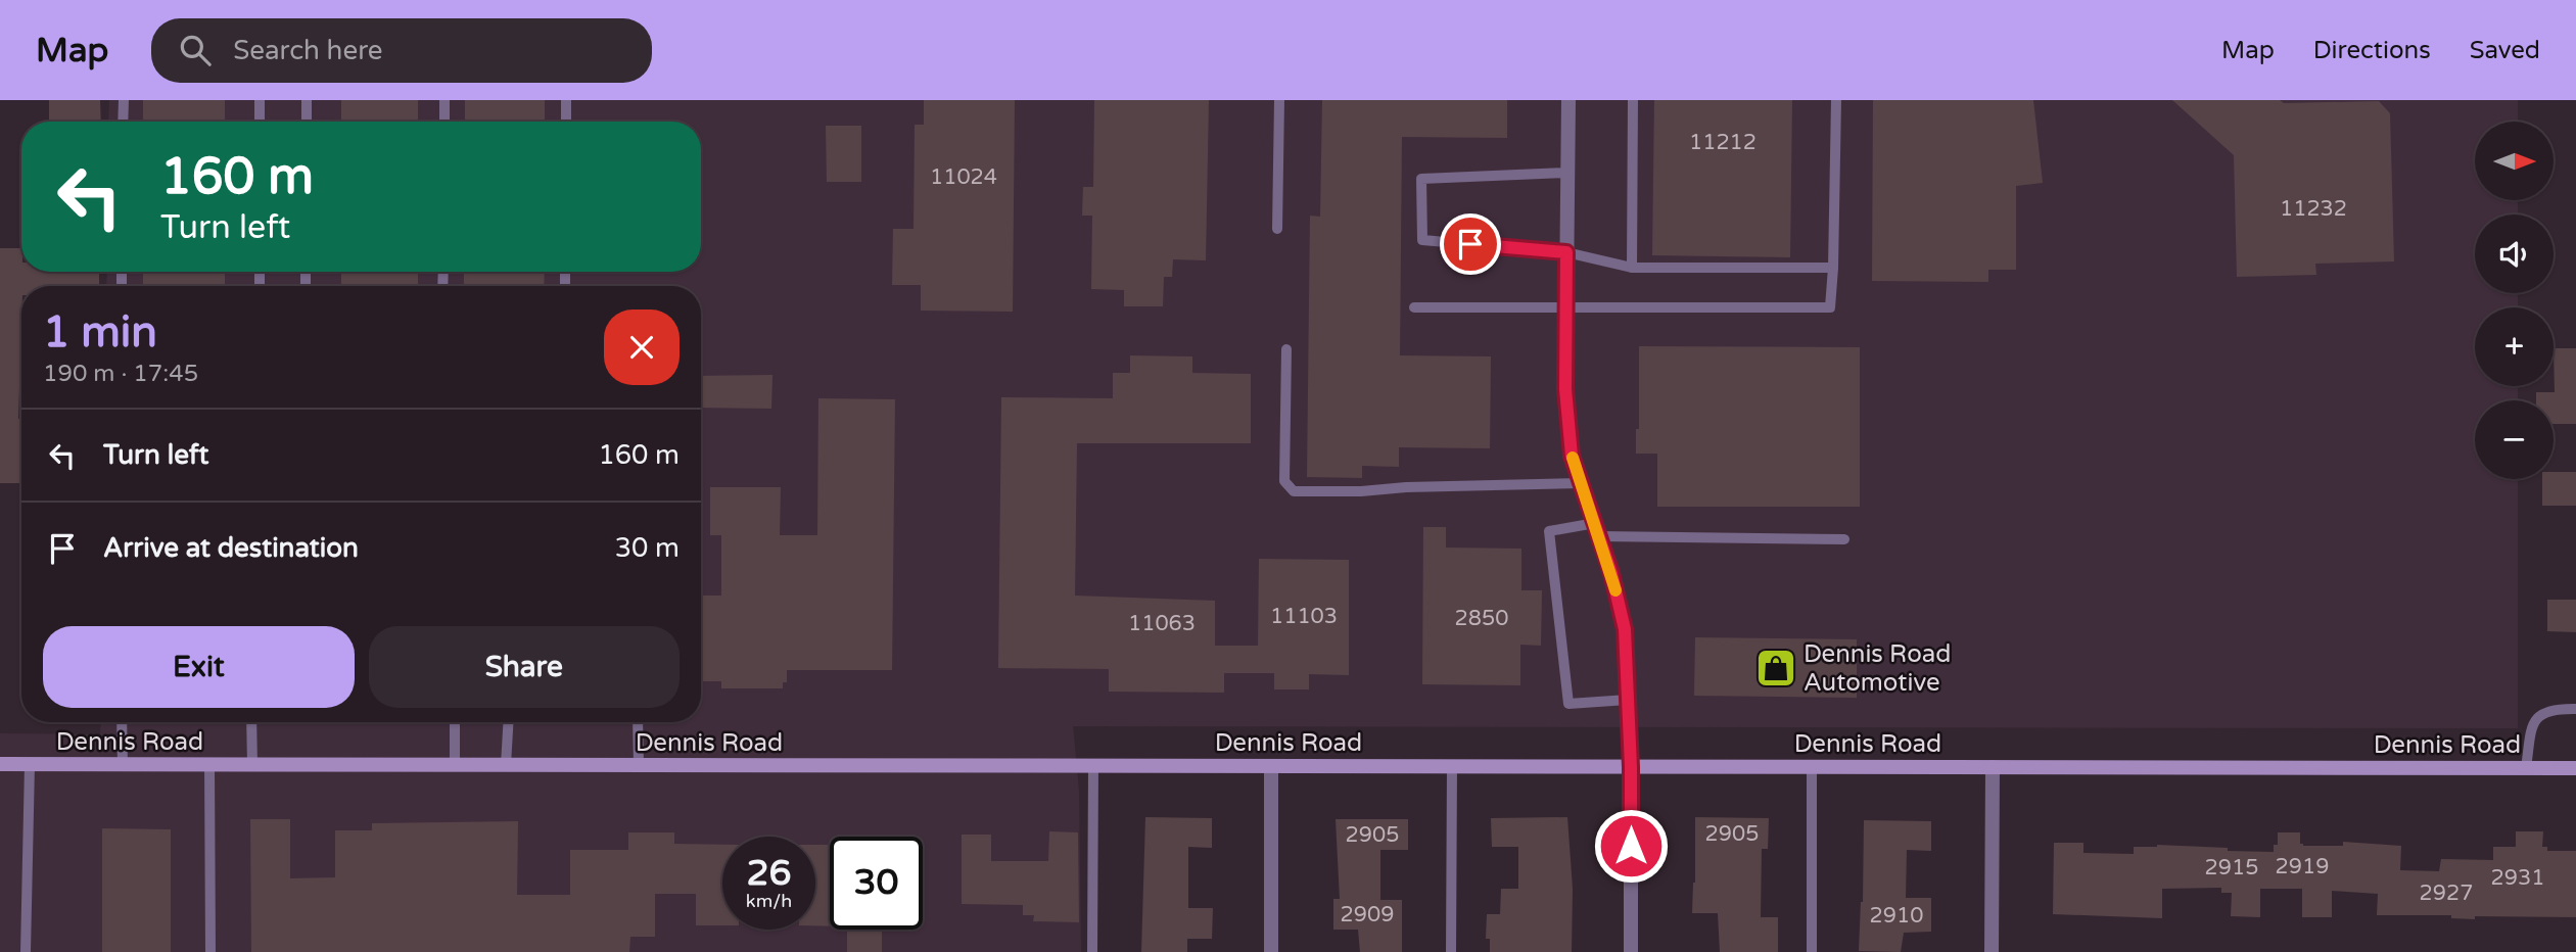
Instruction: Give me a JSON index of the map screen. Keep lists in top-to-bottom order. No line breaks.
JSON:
{"streets":{"street":["Dennis Road"]},"places":{"shop":["Dennis Road Automotive"]},"house_numbers":["11212","11024","11232","11103","2850","11063","2905","2905","2919","2915","2931","2927","2909","2910"],"north":"right","page":{"header":"Map","search":"Search here","nav":["Map","Directions","Saved"],"map_buttons":["+","−"],"turn":["160 m","Turn left"],"heading":["1 min","190 m · 17:45"],"list":[{"name":"Turn left","value":"160 m"},{"name":"Arrive at destination","value":"30 m"}],"buttons":["Exit","Share"],"speed":"26 km/h","limit":"30"}}
